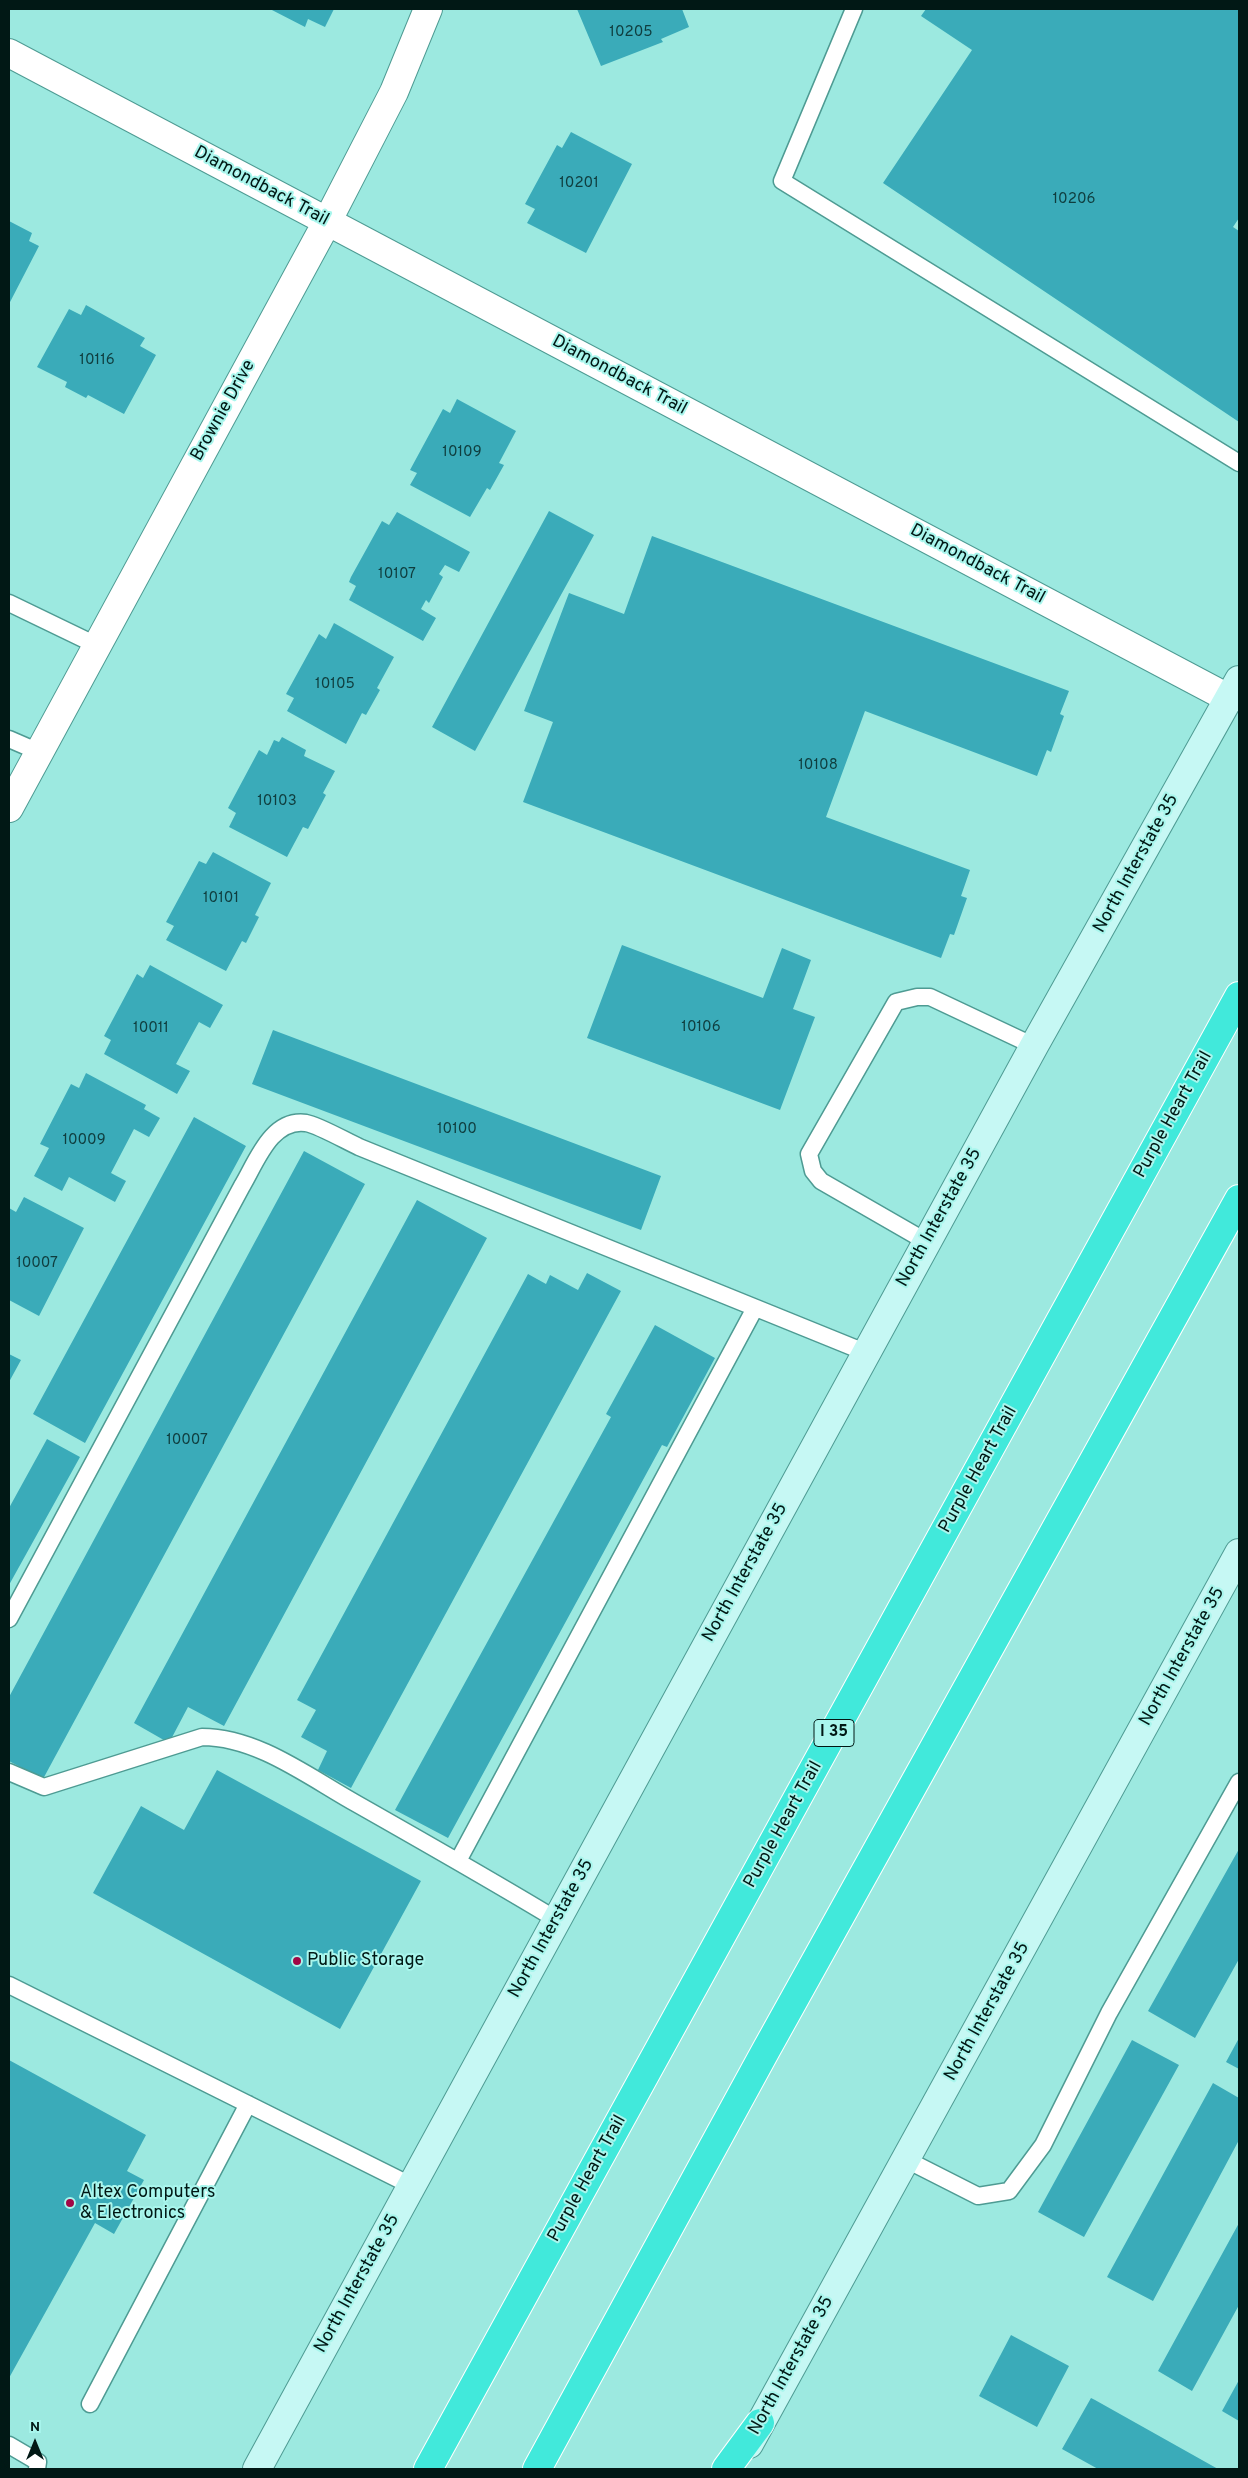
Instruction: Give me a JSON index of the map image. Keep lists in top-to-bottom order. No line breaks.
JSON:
{"streets":{"highway":["Purple Heart Trail","I 35"],"main road":["North Interstate 35"],"street":["Diamondback Trail","Brownie Drive"]},"crossings":[["Diamondback Trail","Brownie Drive"],["Diamondback Trail","North Interstate 35"]],"places":["Public Storage","Altex Computers & Electronics"],"house_numbers":["10205","10201","10206","10116","10109","10107","10105","10108","10103","10101","10106","10011","10100","10009","10007","10007"],"north":"top"}
